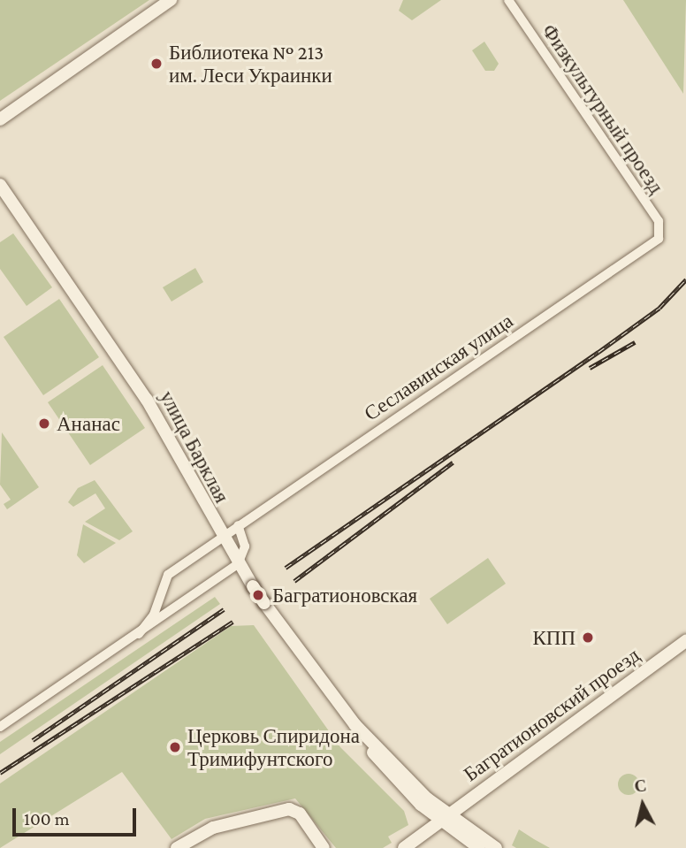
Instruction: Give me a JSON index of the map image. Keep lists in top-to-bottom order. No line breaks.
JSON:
{"streets":{"main road":["улица Барклая","Багратионовский проезд"],"street":["Физкультурный проезд","Сеславинская улица"]},"crossings":[["Физкультурный проезд","Сеславинская улица"],["Сеславинская улица","улица Барклая"],["улица Барклая","Багратионовский проезд"]],"places":["Библиотека № 213 им. Леси Украинки","Ананас","Багратионовская","КПП","Церковь Спиридона Тримифунтского"],"scale_bar":"100 m","north":"top"}
